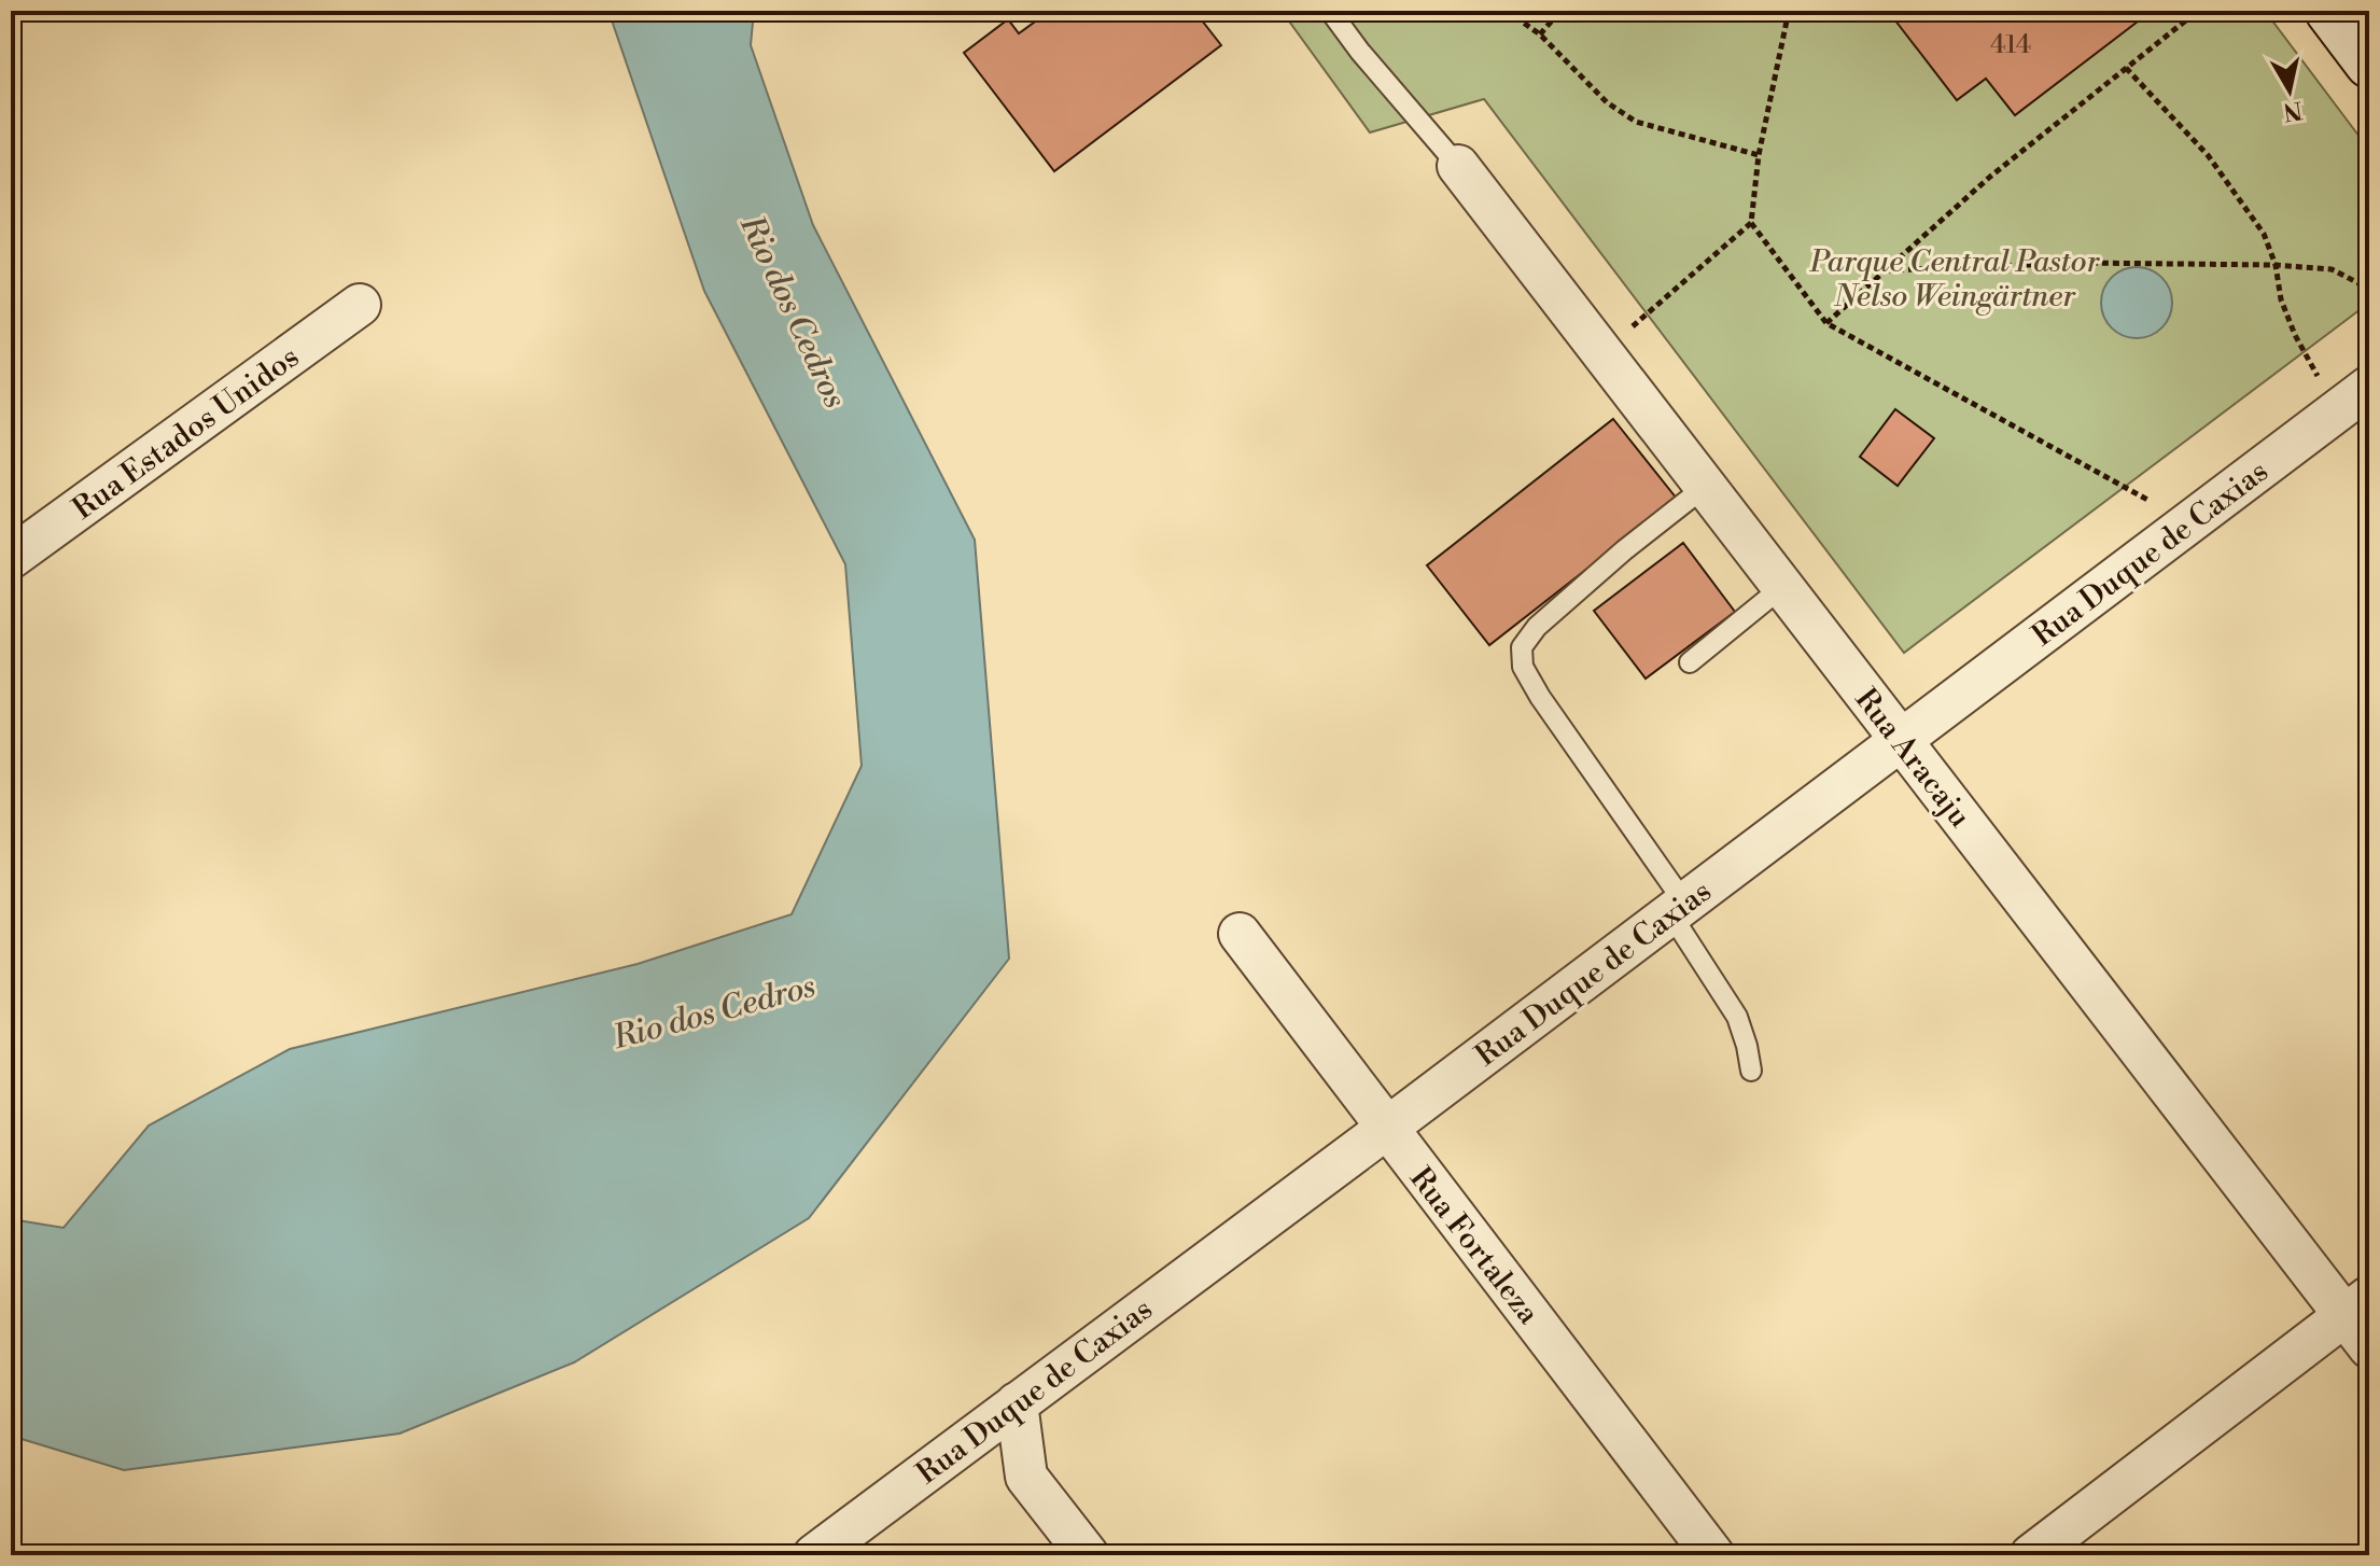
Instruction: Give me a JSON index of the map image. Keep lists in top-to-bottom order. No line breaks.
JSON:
{"streets":{"street":["Rua Estados Unidos","Rua Duque de Caxias","Rua Aracaju","Rua Fortaleza"]},"crossings":[["Rua Duque de Caxias","Rua Aracaju"],["Rua Duque de Caxias","Rua Fortaleza"]],"water":["Rio dos Cedros"],"parks":["Parque Central Pastor Nelso Weingärtner"],"house_numbers":["414"],"north":"bottom"}
